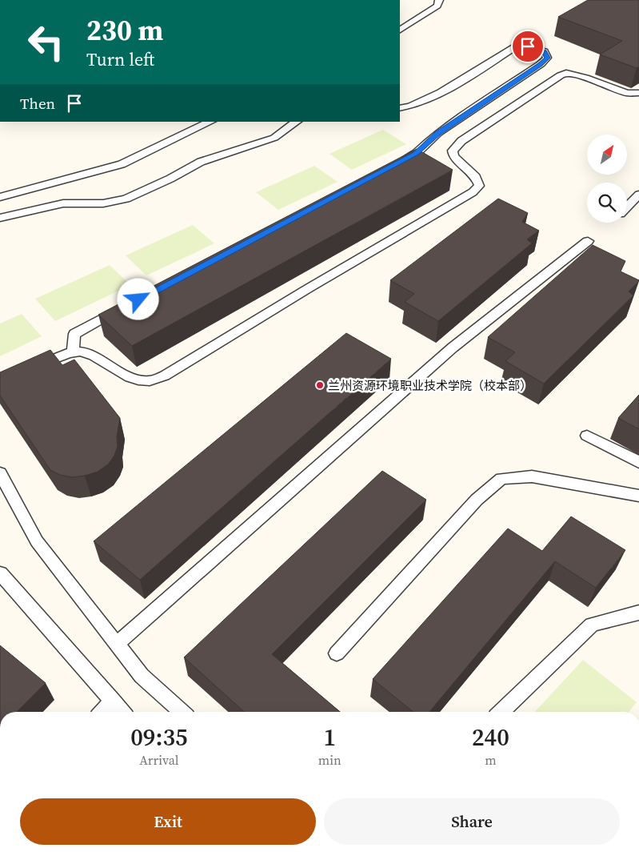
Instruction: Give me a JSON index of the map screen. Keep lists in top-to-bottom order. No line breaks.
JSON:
{"places":["兰州资源环境职业技术学院（校本部）"],"north":"top right","page":{"turn":["230 m","Turn left"],"then":"Then","eta":["09:35","Arrival","1","min","240","m"],"buttons":["Exit","Share"]}}
